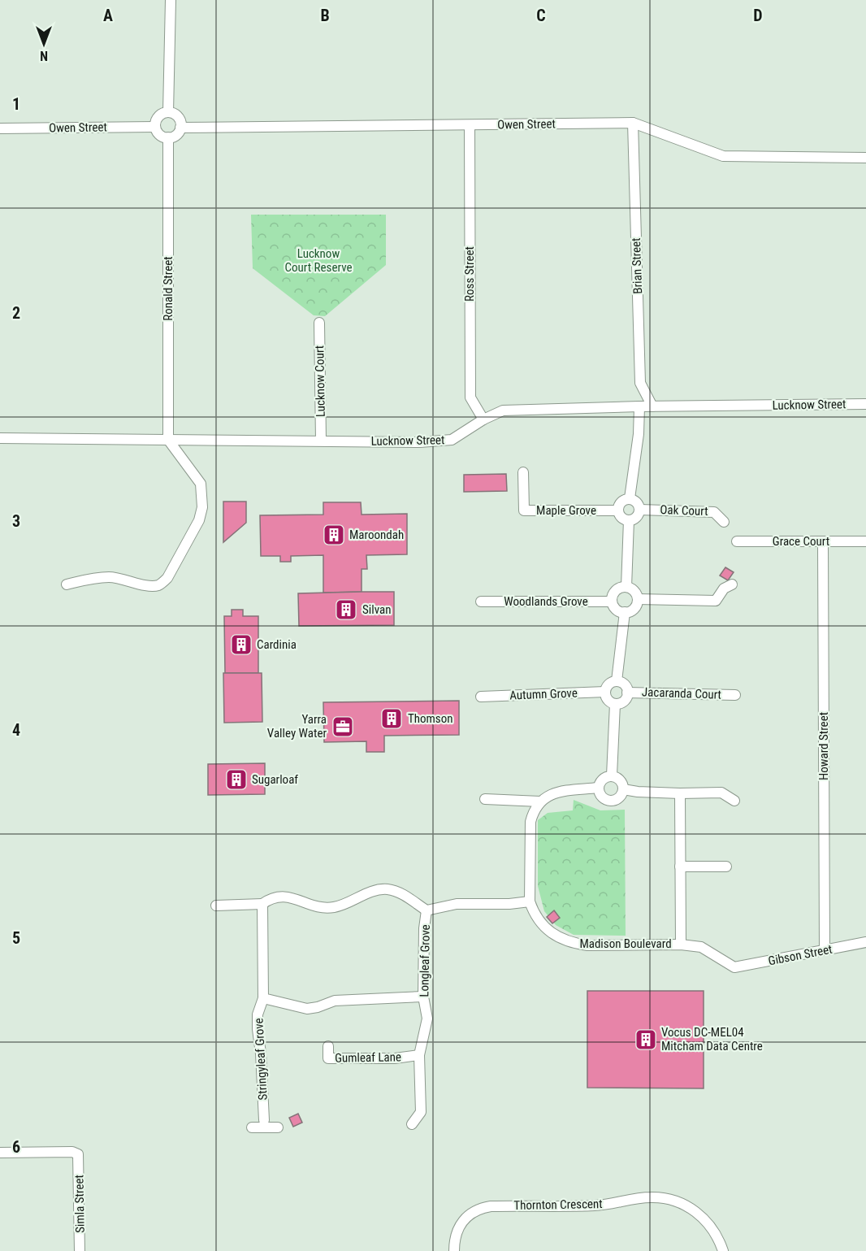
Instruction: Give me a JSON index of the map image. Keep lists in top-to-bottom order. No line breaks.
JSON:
{"streets":{"street":["Owen Street","Brian Street","Ross Street","Ronald Street","Lucknow Court","Lucknow Street","Maple Grove","Oak Court","Grace Court","Woodlands Grove","Jacaranda Court","Autumn Grove","Howard Street","Madison Boulevard","Gibson Street","Longleaf Grove","Gumleaf Lane","Stringyleaf Grove","Simla Street","Thornton Crescent"]},"crossings":[["Owen Street","Brian Street"],["Owen Street","Ross Street"],["Owen Street","Ronald Street"],["Brian Street","Lucknow Street"],["Ross Street","Lucknow Street"],["Ronald Street","Lucknow Street"],["Lucknow Court","Lucknow Street"],["Maple Grove","Oak Court"],["Grace Court","Howard Street"],["Jacaranda Court","Autumn Grove"],["Howard Street","Gibson Street"],["Madison Boulevard","Gibson Street"],["Longleaf Grove","Gumleaf Lane"]],"parks":["Lucknow Court Reserve"],"places":{"building":["Maroondah","Silvan","Cardinia","Thomson","Sugarloaf","Vocus DC-MEL04 Mitcham Data Centre"],"office":["Yarra Valley Water"]},"north":"bottom","grid":{"columns":["A","B","C","D"],"rows":["1","2","3","4","5","6"]}}
